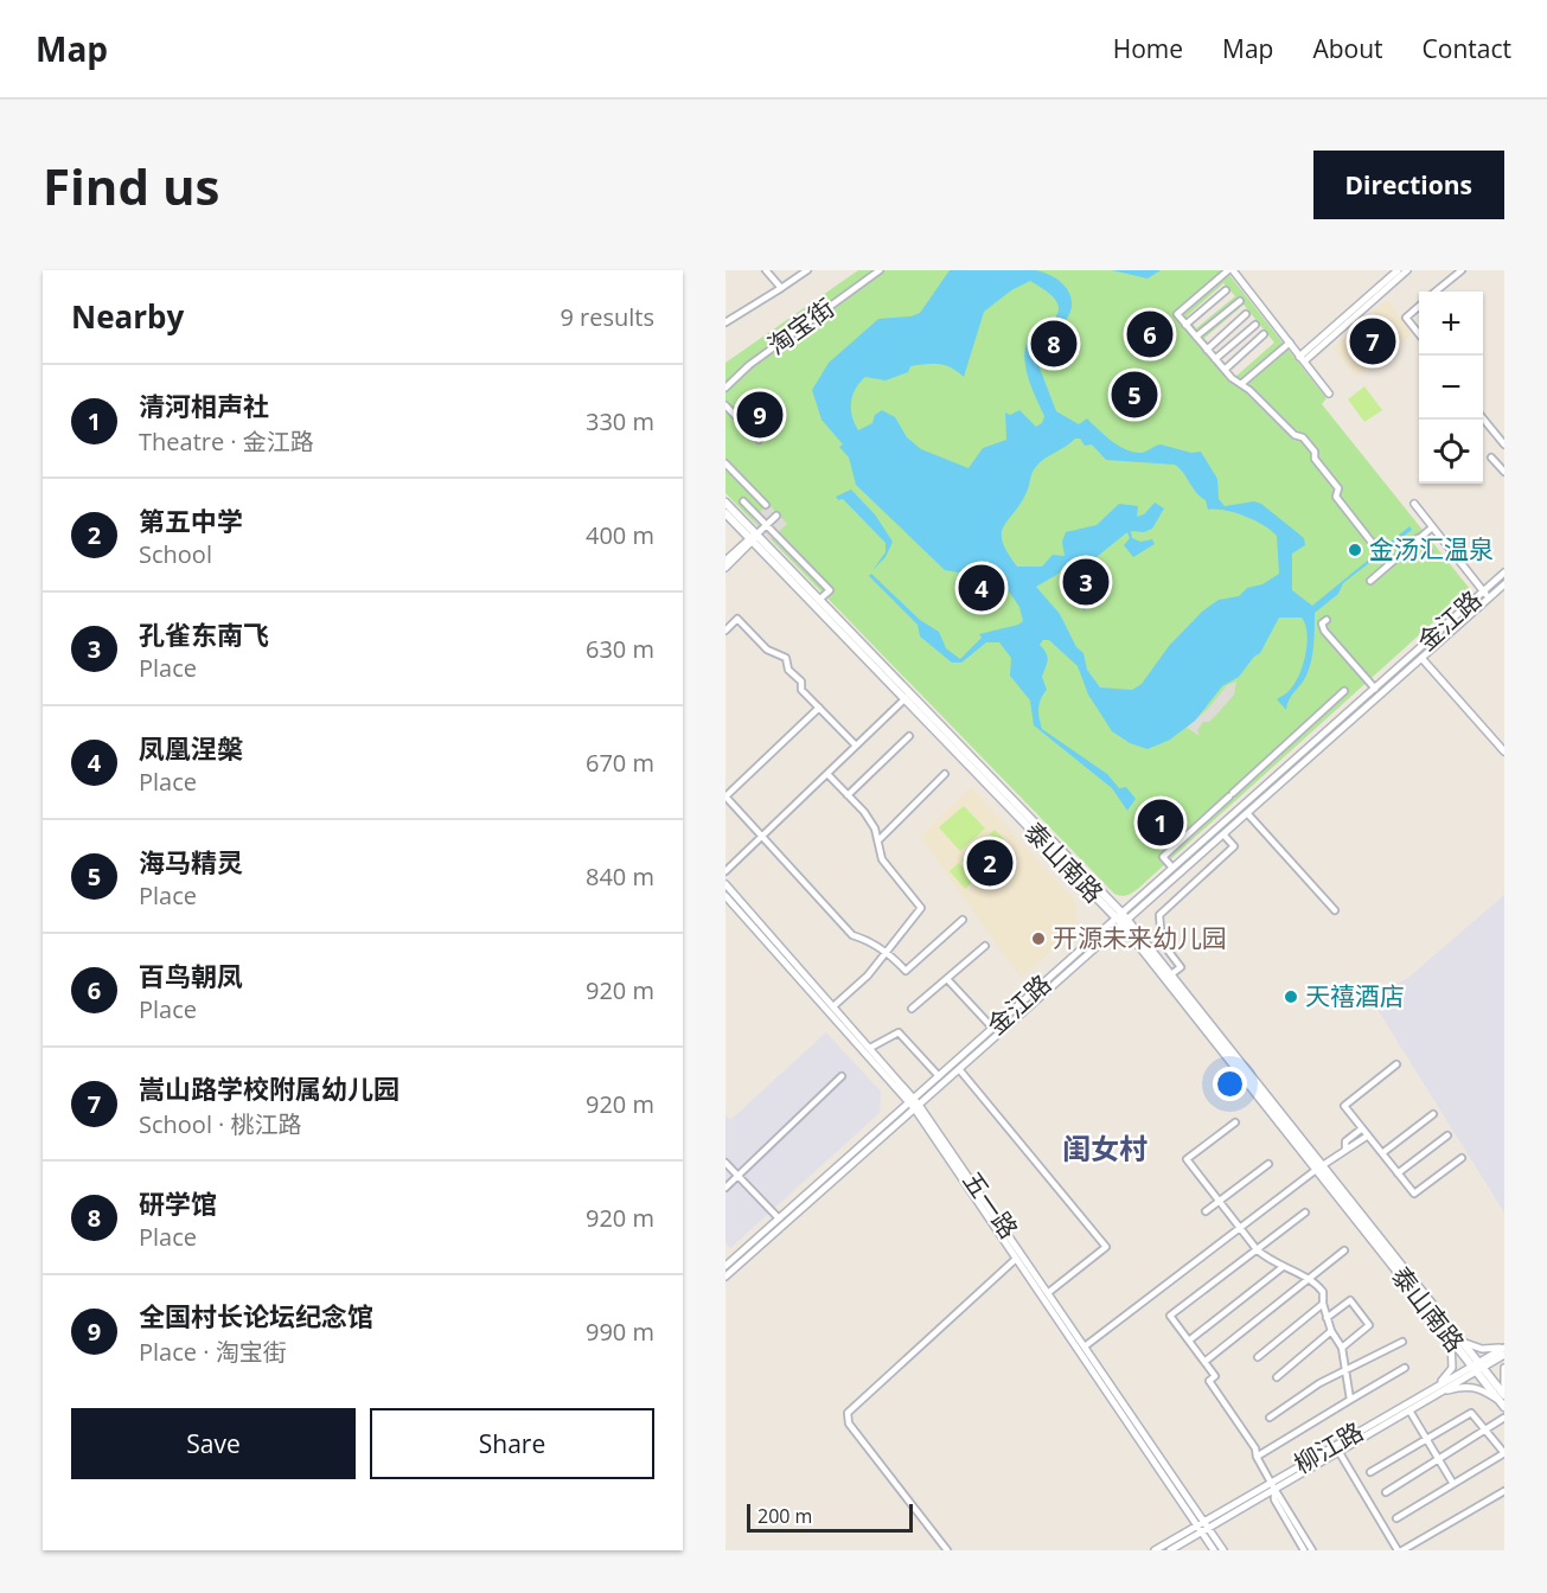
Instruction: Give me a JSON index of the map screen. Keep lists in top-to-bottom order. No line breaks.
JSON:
{"streets":{"main road":["泰山南路"],"street":["淘宝街","金江路","五一路","柳江路"]},"crossings":[["金江路","泰山南路"],["金江路","五一路"],["泰山南路","柳江路"],["五一路","柳江路"]],"districts":["闺女村"],"places":["金汤汇温泉","开源未来幼儿园","天禧酒店"],"scale_bar":"200 m","page":{"header":"Map","nav":["Home","Map","About","Contact"],"buttons":["Directions",["Save","Share"]],"title":"Find us","heading":["Nearby","9 results"],"map_buttons":["+","−"],"pins":["6","7","8","5","9","3","4","1","2"],"list":[{"mark":"1","name":"清河相声社","note":"Theatre · 金江路","value":"330 m"},{"mark":"2","name":"第五中学","note":"School","value":"400 m"},{"mark":"3","name":"孔雀东南飞","note":"Place","value":"630 m"},{"mark":"4","name":"凤凰涅槃","note":"Place","value":"670 m"},{"mark":"5","name":"海马精灵","note":"Place","value":"840 m"},{"mark":"6","name":"百鸟朝凤","note":"Place","value":"920 m"},{"mark":"7","name":"嵩山路学校附属幼儿园","note":"School · 桃江路","value":"920 m"},{"mark":"8","name":"研学馆","note":"Place","value":"920 m"},{"mark":"9","name":"全国村长论坛纪念馆","note":"Place · 淘宝街","value":"990 m"}],"scale":"200 m"}}
